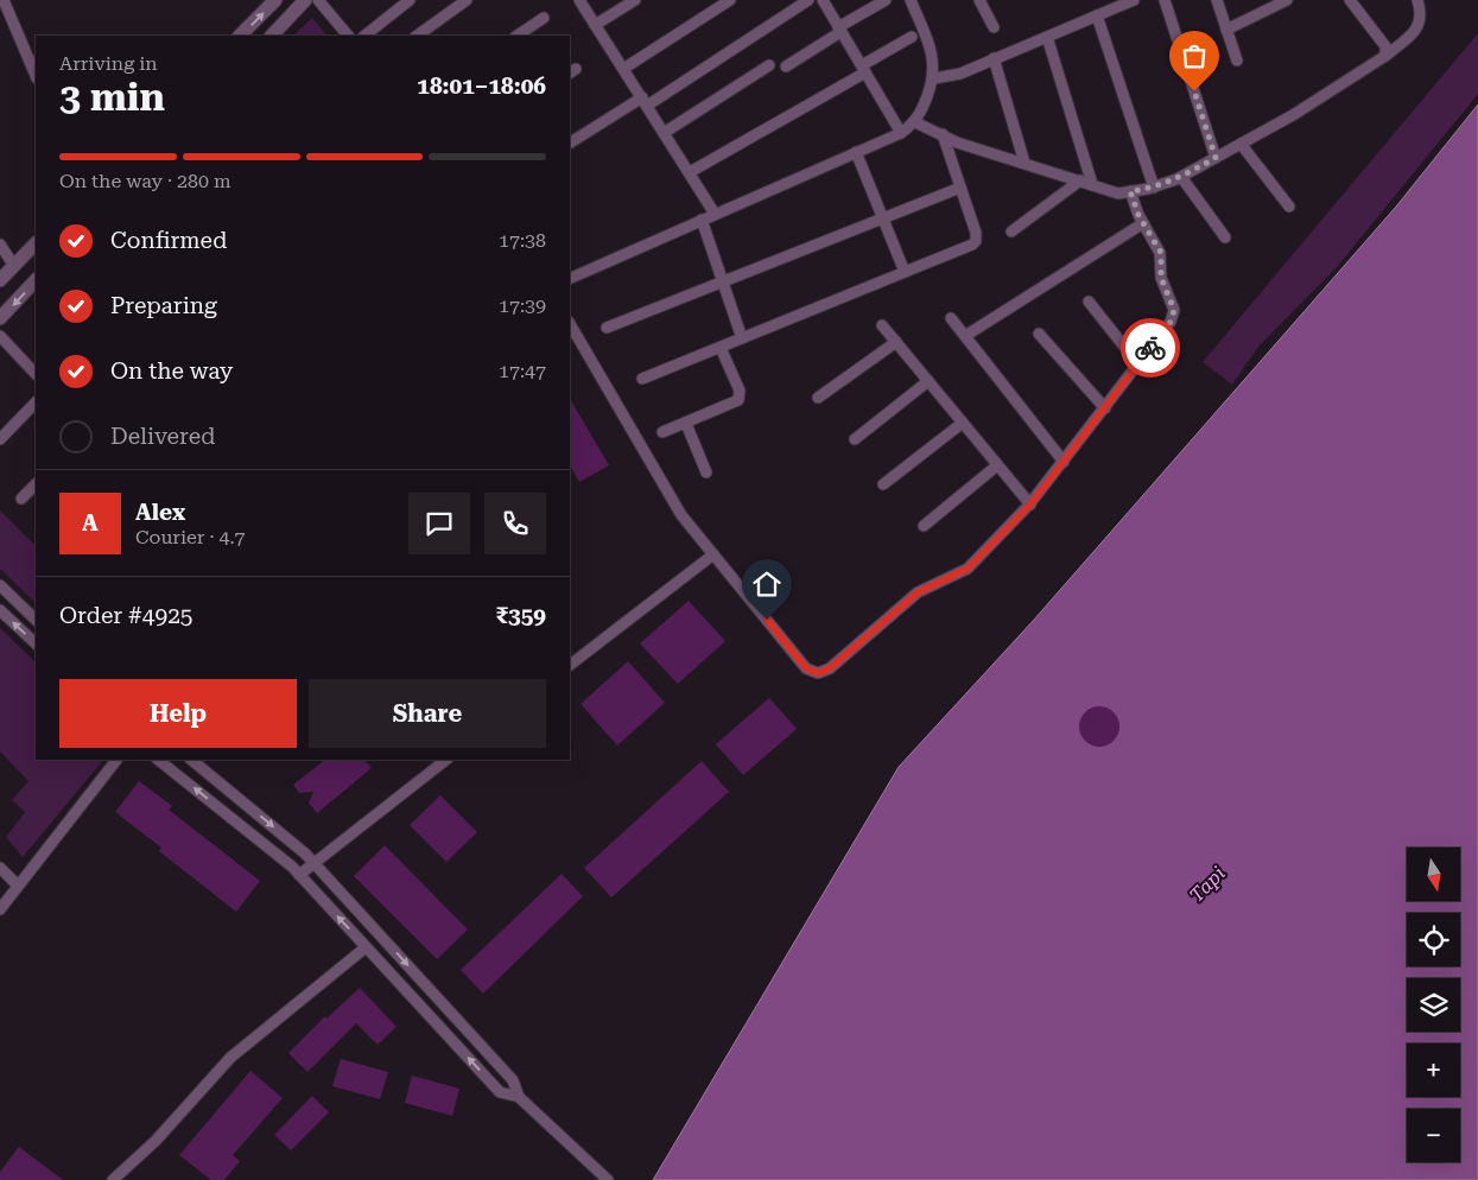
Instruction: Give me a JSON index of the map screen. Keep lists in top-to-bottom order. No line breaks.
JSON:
{"water":["Tapi"],"north":"bottom","page":{"heading":["3 min","Arriving in","18:01–18:06"],"panel":["Alex","Courier · 4.7","Order #4925","₹359"],"bar":"On the way · 280 m","list":[["Confirmed","17:38"],["Preparing","17:39"],["On the way","17:47"],"Delivered"],"round":"A","buttons":["Help","Share"],"map_buttons":["+","−"]}}
